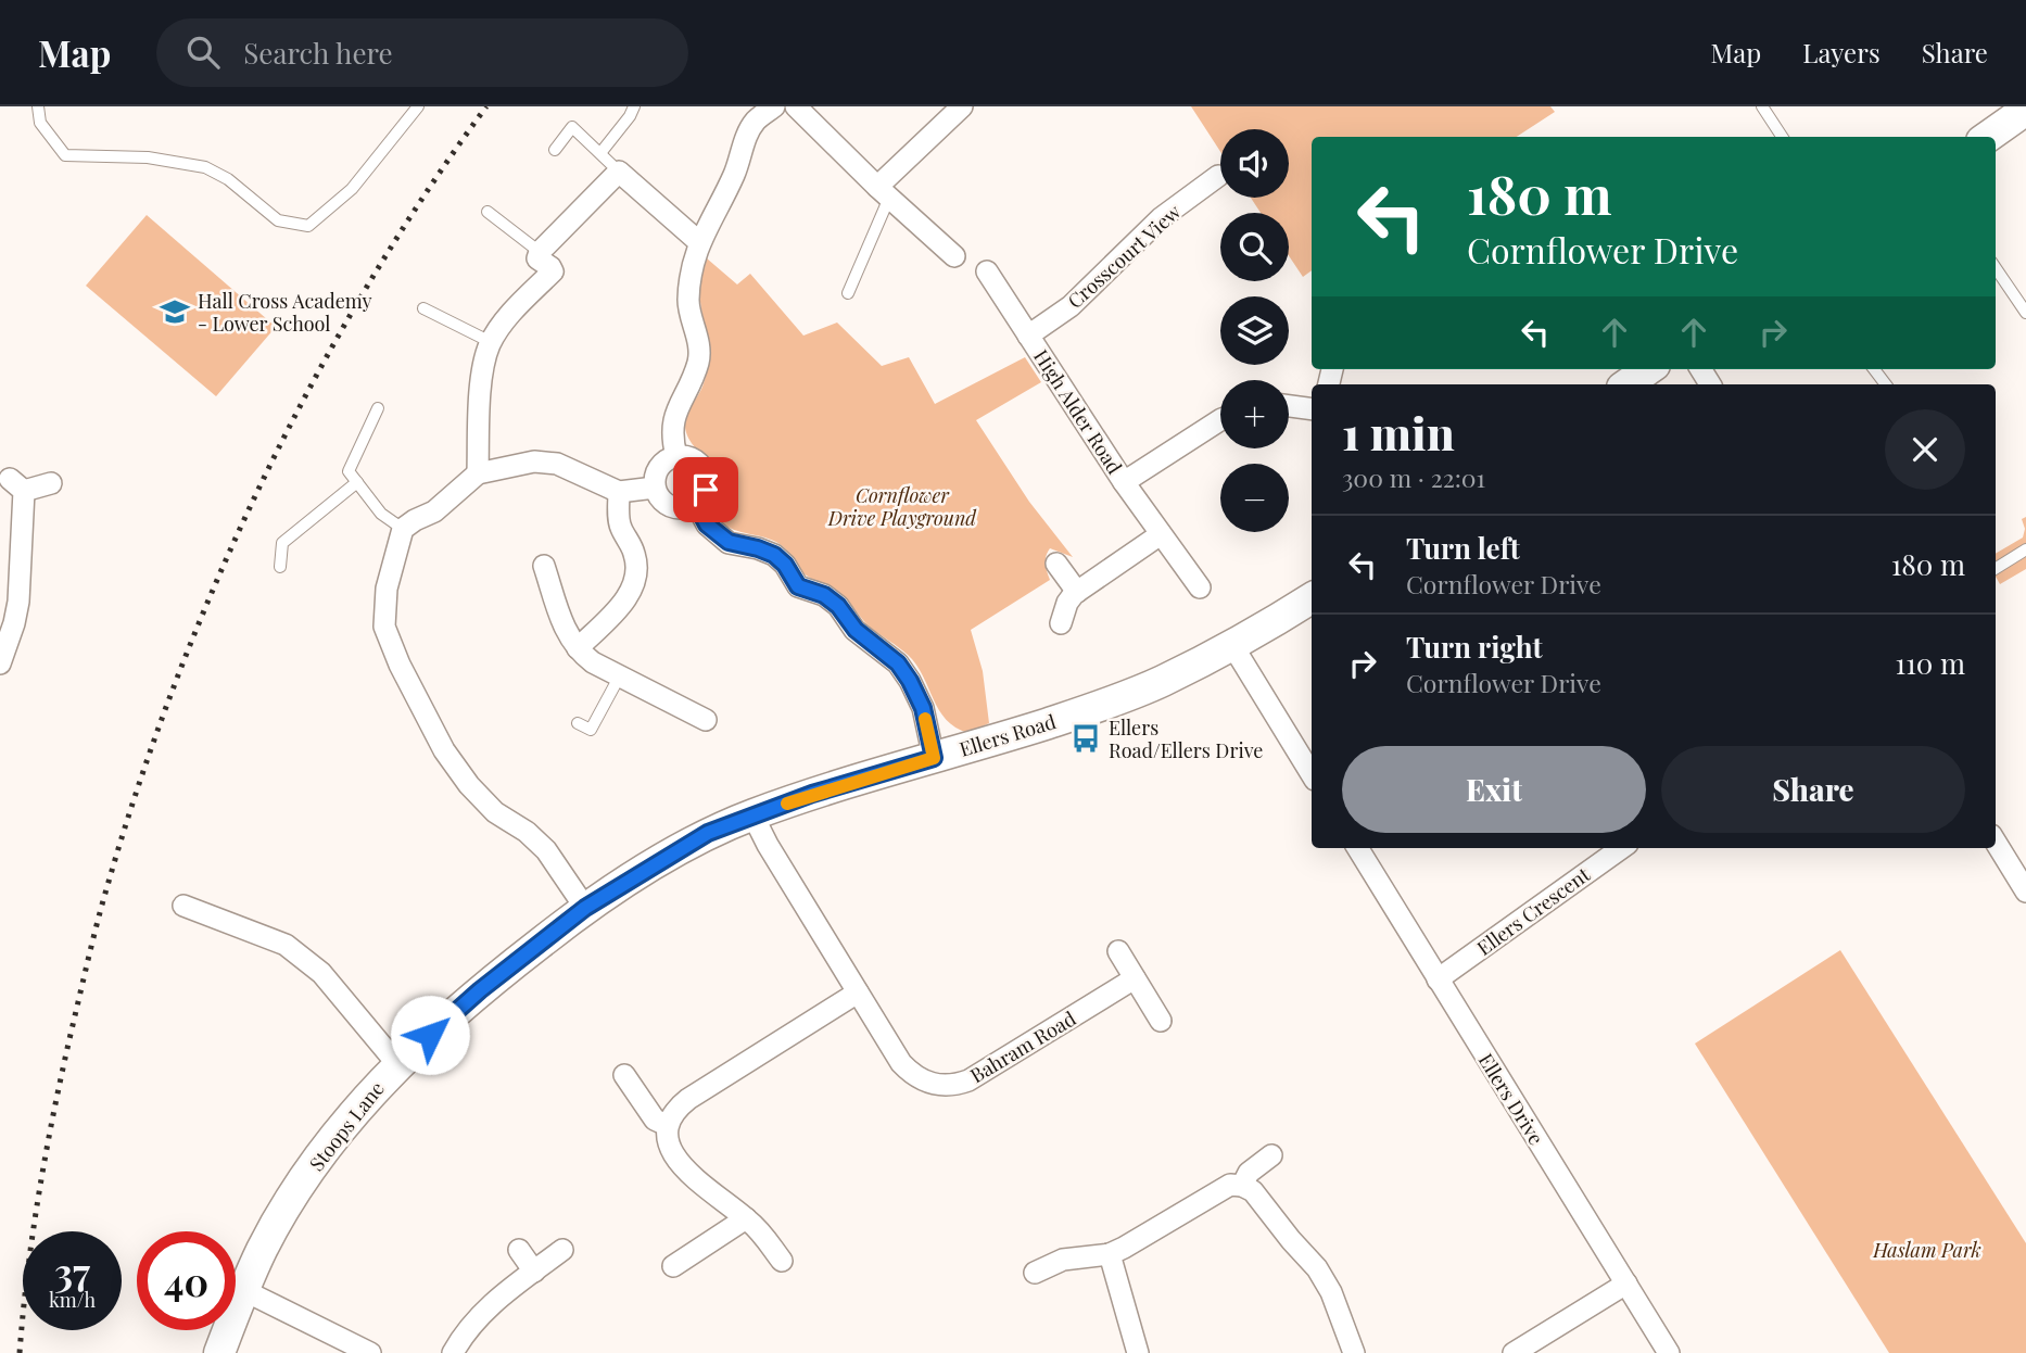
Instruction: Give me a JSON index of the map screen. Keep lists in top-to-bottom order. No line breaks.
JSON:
{"streets":{"street":["Crosscourt View","High Alder Road","Ellers Road","Ellers Crescent","Bahram Road","Ellers Drive","Stoops Lane"]},"crossings":[["Crosscourt View","High Alder Road"],["Ellers Road","Bahram Road"],["Ellers Road","Stoops Lane"],["Ellers Crescent","Ellers Drive"]],"parks":["Cornflower Drive Playground","Haslam Park"],"places":{"school or university":["Hall Cross Academy - Lower School"],"bus stop":["Ellers Road/Ellers Drive"]},"page":{"header":"Map","search":"Search here","nav":["Map","Layers","Share"],"map_buttons":["+","−"],"turn":["180 m","Cornflower Drive"],"heading":["1 min","300 m · 22:01"],"list":[{"name":"Turn left","note":"Cornflower Drive","value":"180 m"},{"name":"Turn right","note":"Cornflower Drive","value":"110 m"}],"buttons":["Exit","Share"],"speed":"37 km/h","limit":"40"}}
